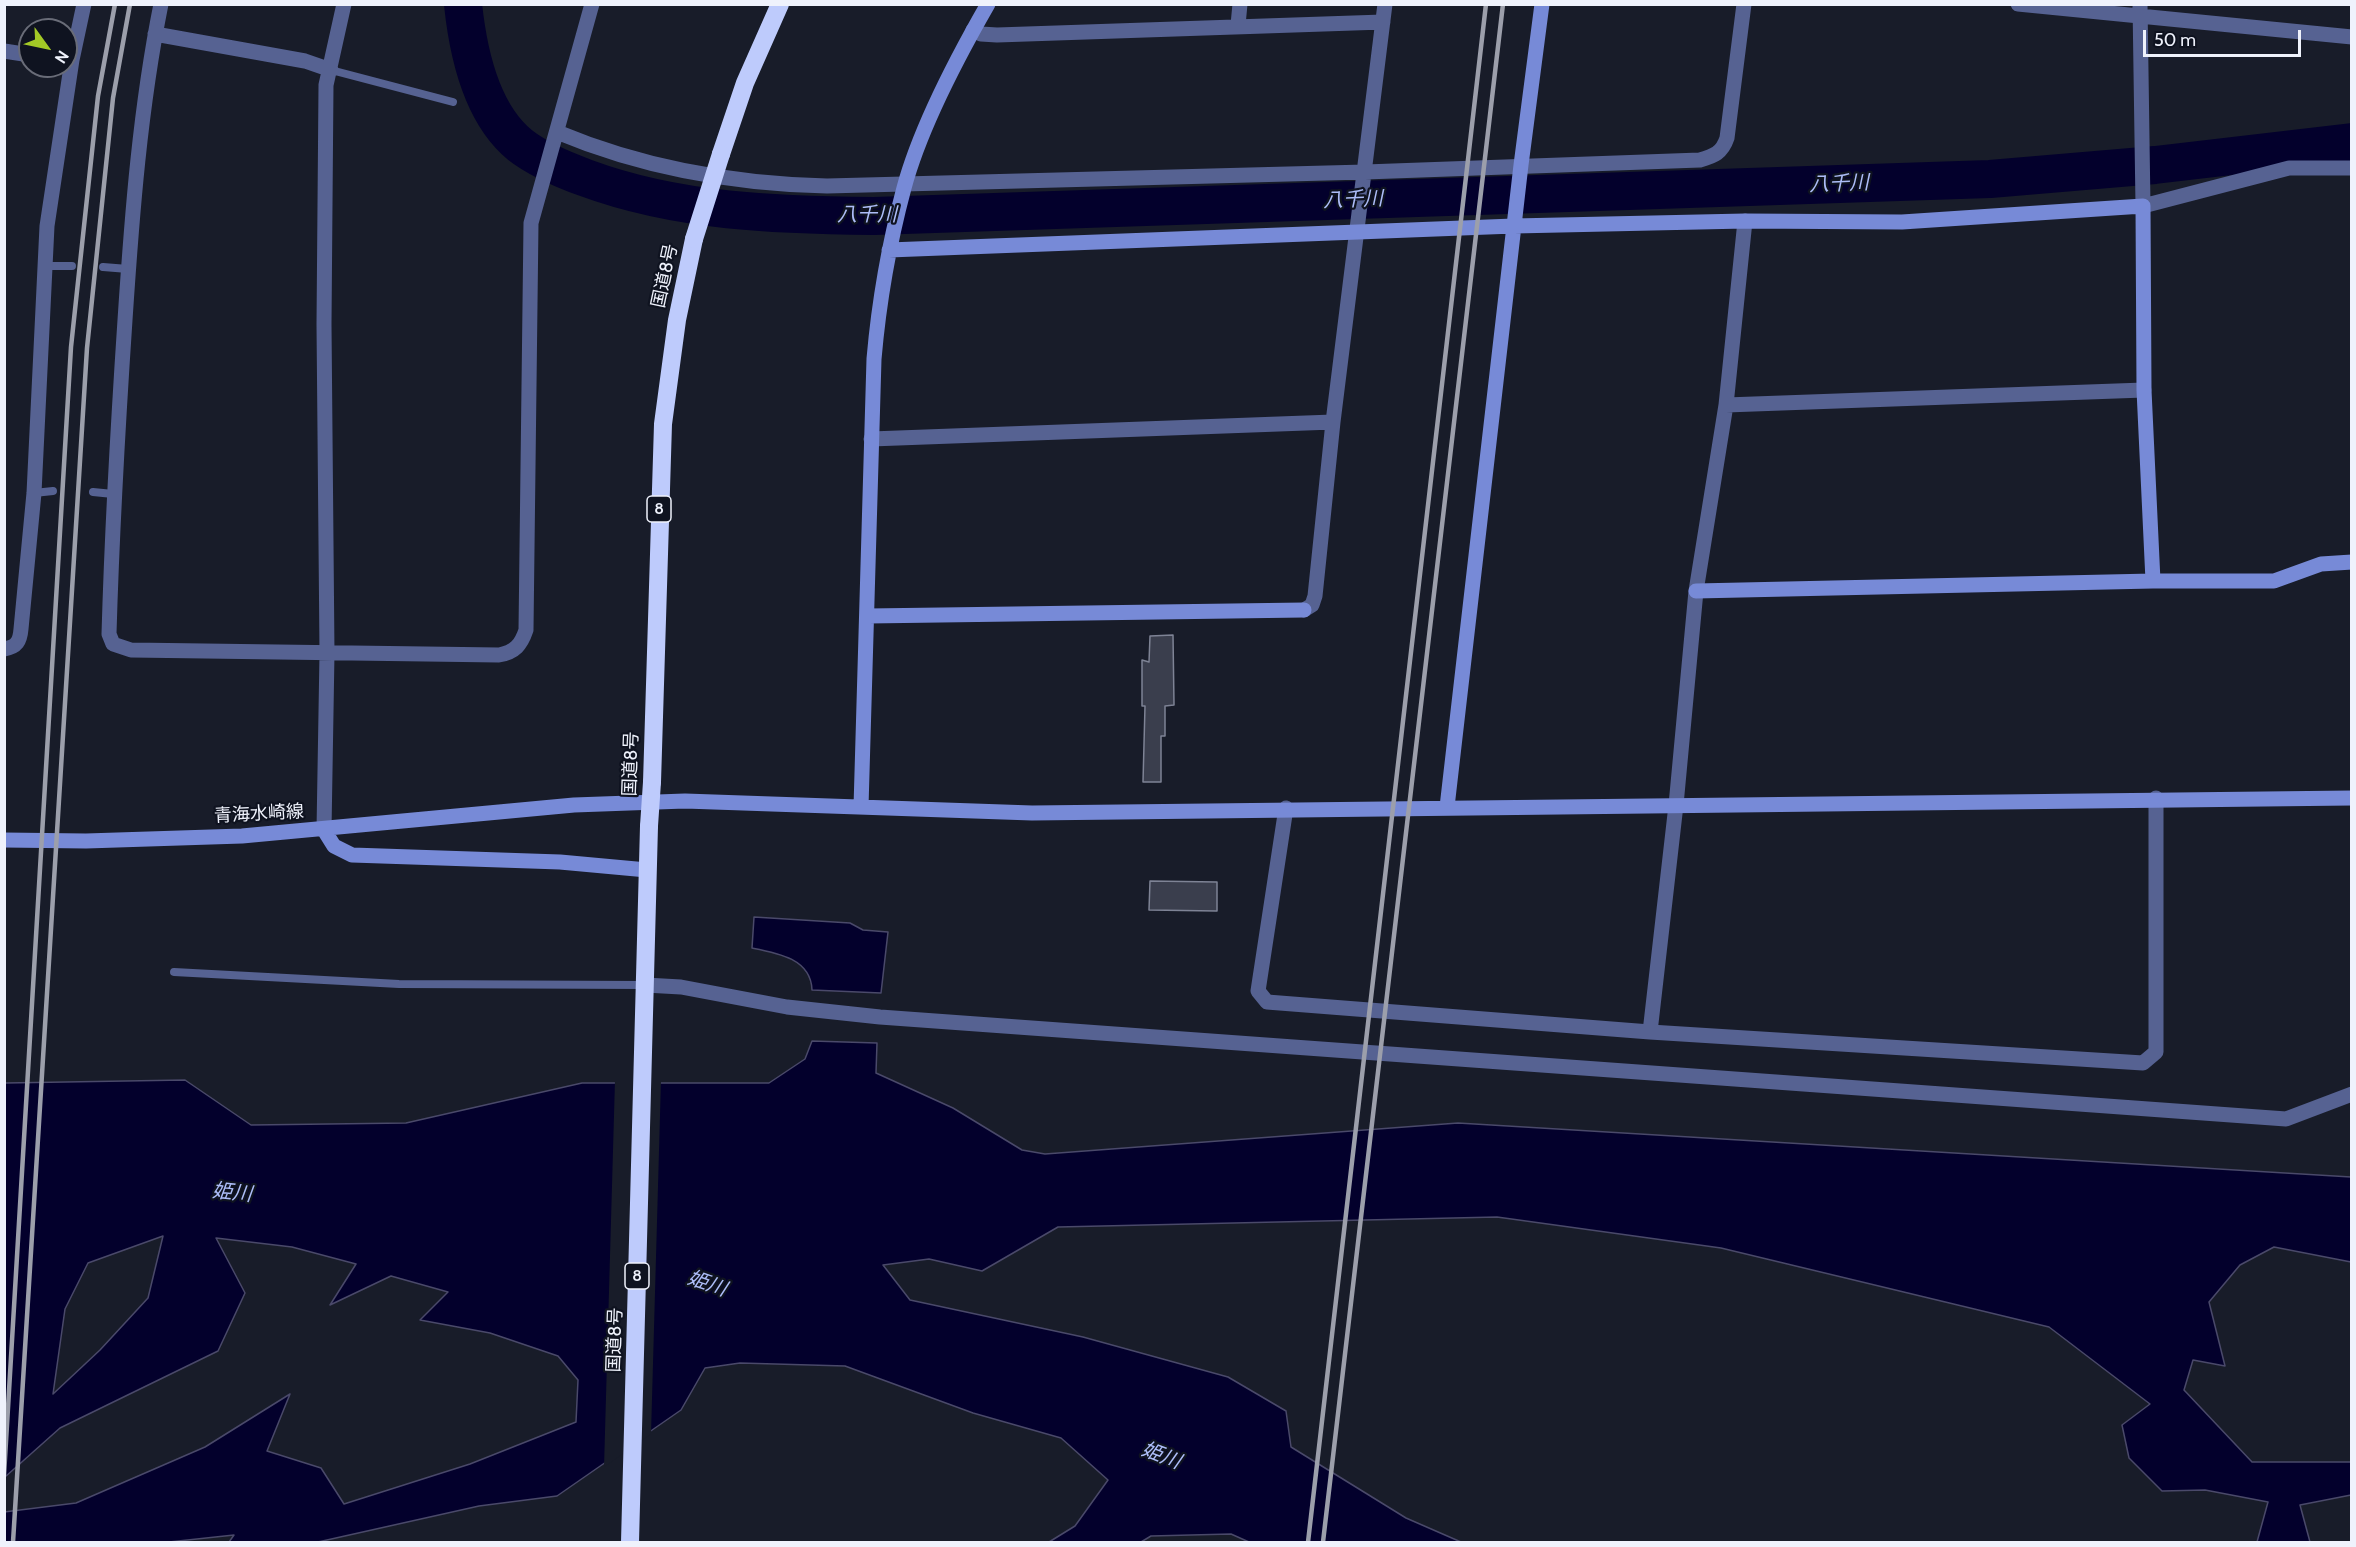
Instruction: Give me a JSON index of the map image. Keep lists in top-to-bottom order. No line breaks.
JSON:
{"streets":{"highway":["国道8号","8"],"street":["青海水崎線"]},"crossings":[["国道8号","青海水崎線"]],"water":["八千川","姫川"],"scale_bar":"50 m","north":"bottom right"}
